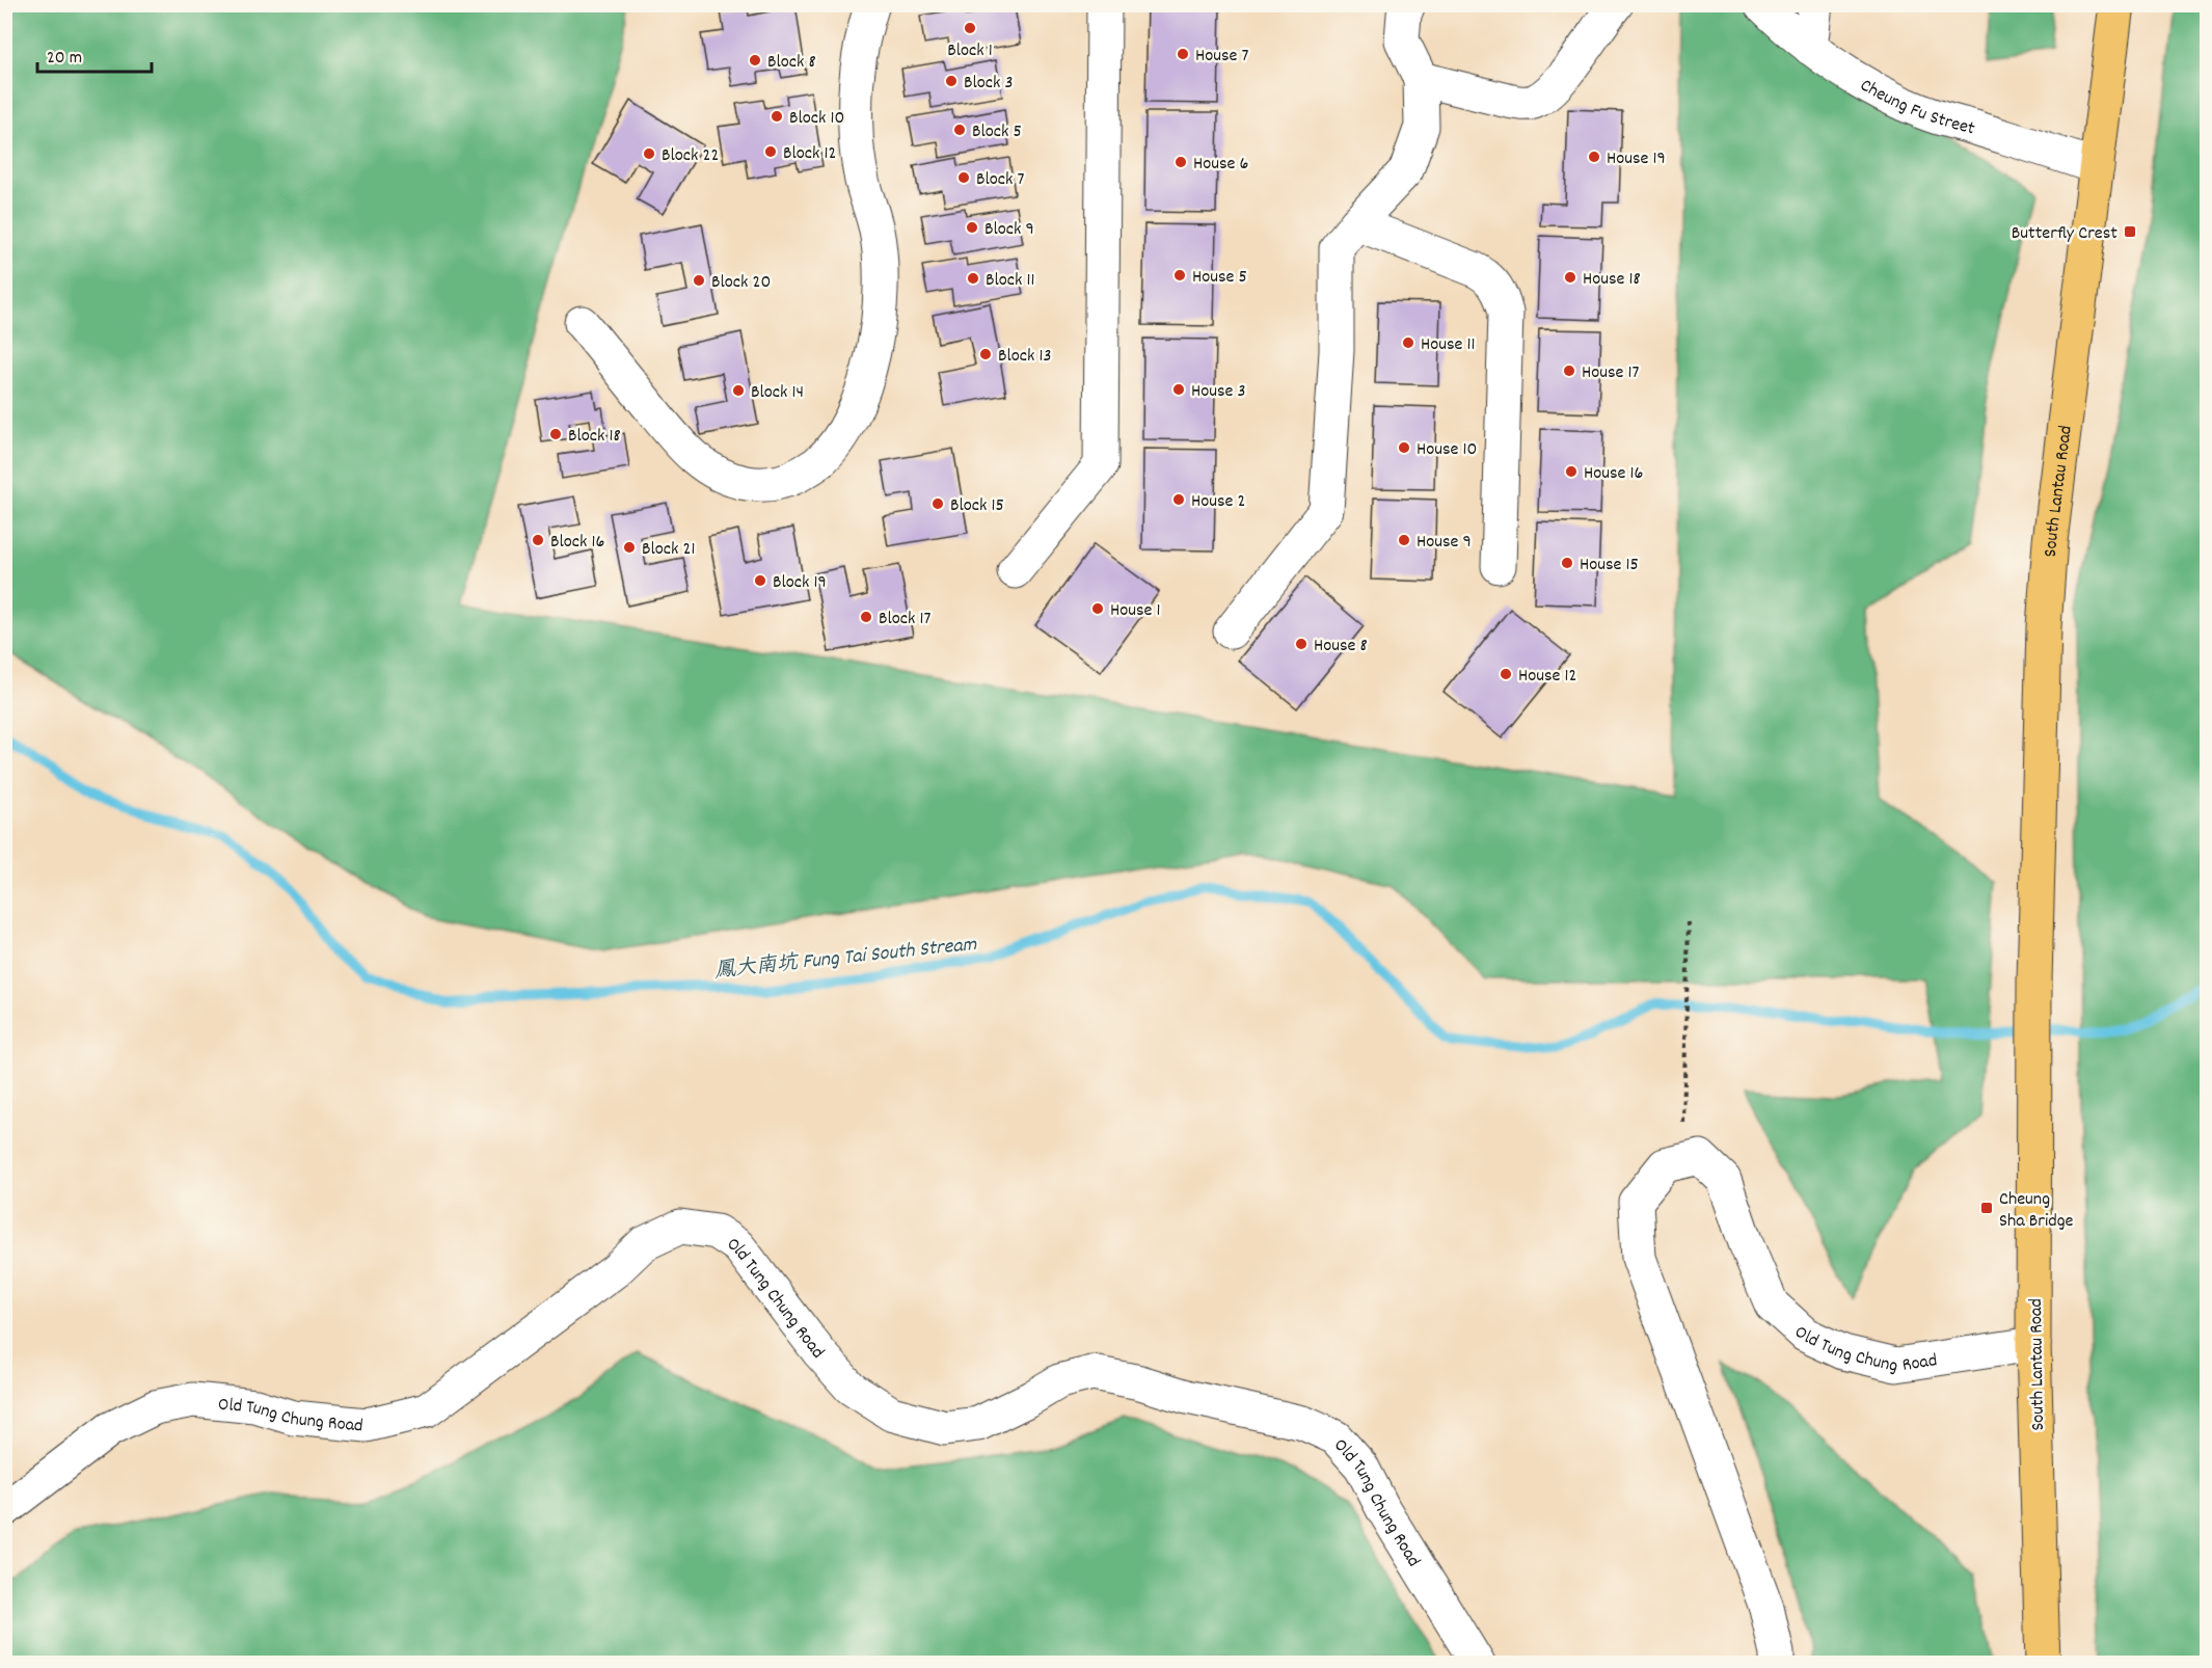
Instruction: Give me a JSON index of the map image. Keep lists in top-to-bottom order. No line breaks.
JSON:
{"streets":{"main road":["South Lantau Road"],"street":["Cheung Fu Street","Old Tung Chung Road"]},"crossings":[["Cheung Fu Street","South Lantau Road"],["South Lantau Road","Old Tung Chung Road"]],"water":["鳳大南坑 Fung Tai South Stream"],"places":{"other":["Block 1","House 7","Block 8","Block 3","Block 10","Block 5","Block 12","Block 22","House 19","House 6","Block 7","Block 9","House 5","House 18","Block 11","Block 20","House 11","Block 13","House 17","House 3","Block 14","Block 18","House 10","House 16","House 2","Block 15","Block 16","House 9","Block 21","House 15","Block 19","House 1","Block 17","House 8","House 12"],"transit":["Butterfly Crest","Cheung Sha Bridge"]},"scale_bar":"20 m"}
